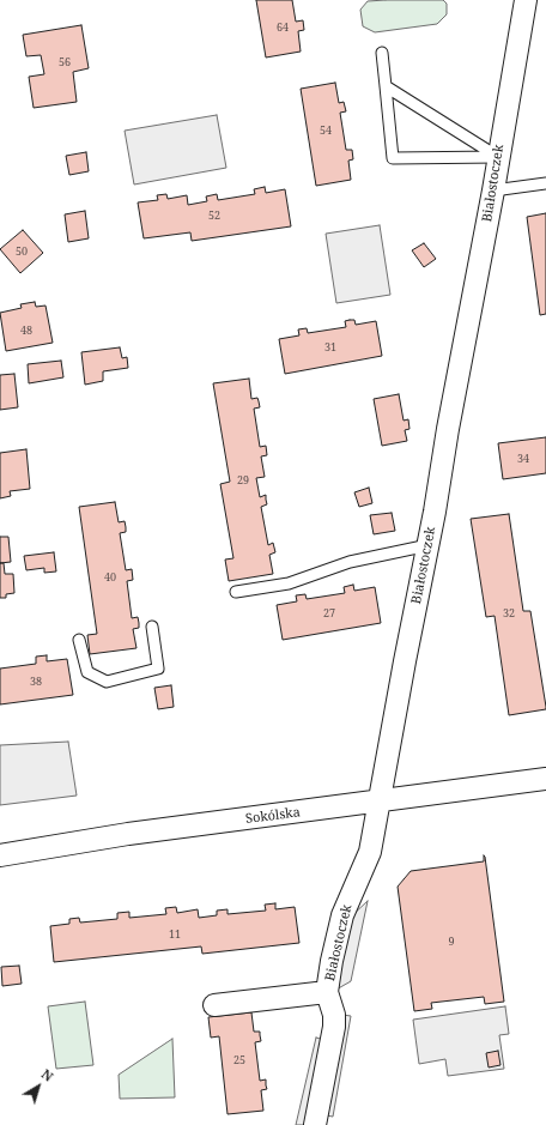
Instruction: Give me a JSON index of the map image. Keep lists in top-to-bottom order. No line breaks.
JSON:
{"streets":{"street":["Białostoczek","Sokólska"]},"crossings":[["Białostoczek","Sokólska"]],"house_numbers":["64","56","54","52","50","48","31","34","29","40","27","32","38","11","9","25"],"north":"top right"}
